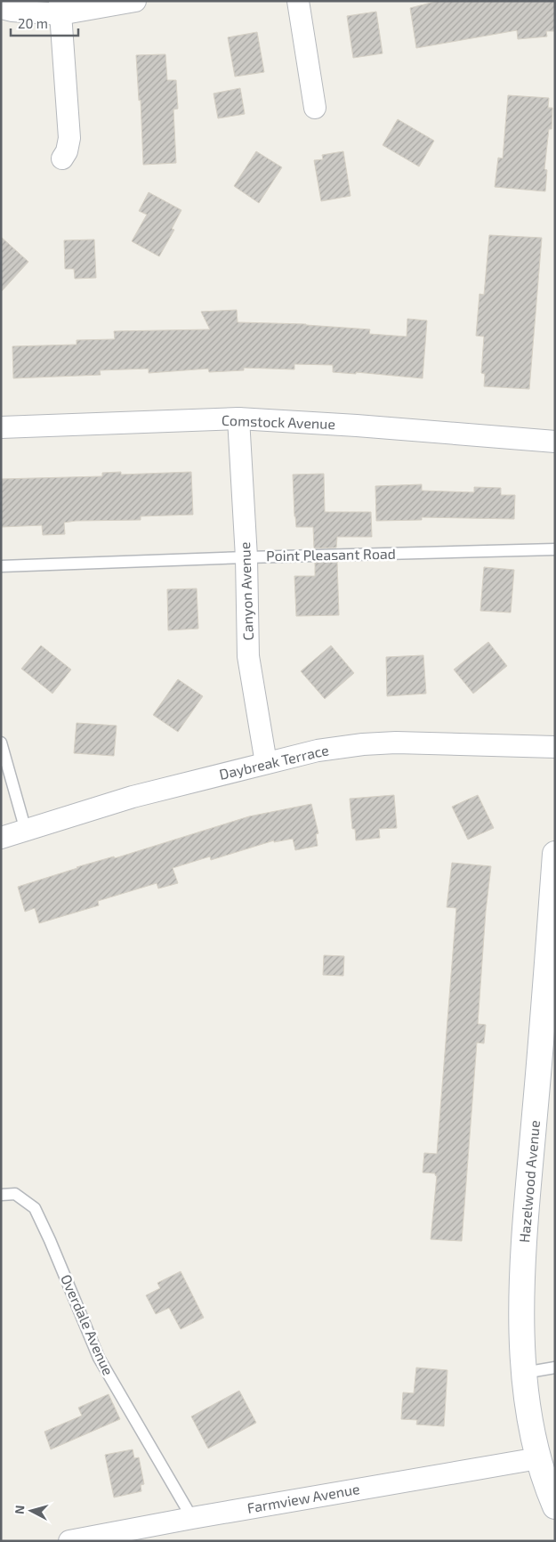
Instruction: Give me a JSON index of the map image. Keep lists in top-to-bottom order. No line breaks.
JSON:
{"streets":{"street":["Comstock Avenue","Canyon Avenue","Daybreak Terrace","Hazelwood Avenue","Farmview Avenue"],"lane":["Point Pleasant Road","Overdale Avenue"]},"crossings":[["Comstock Avenue","Canyon Avenue"],["Point Pleasant Road","Canyon Avenue"],["Canyon Avenue","Daybreak Terrace"],["Hazelwood Avenue","Farmview Avenue"],["Overdale Avenue","Farmview Avenue"]],"scale_bar":"20 m","north":"left"}
